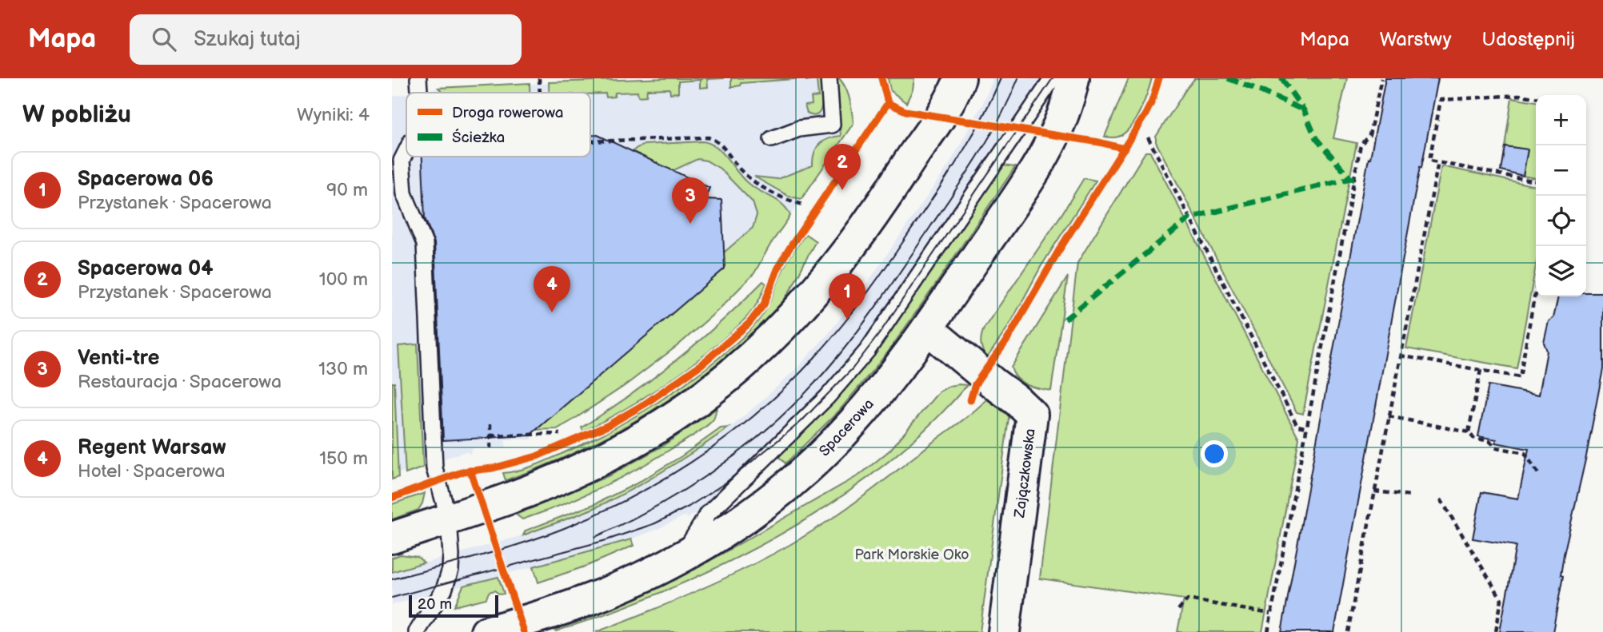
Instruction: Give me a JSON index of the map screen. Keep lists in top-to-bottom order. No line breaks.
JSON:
{"streets":{"main road":["Spacerowa","Zajączkowska"]},"crossings":[["Spacerowa","Zajączkowska"]],"parks":["Park Morskie Oko"],"legend":["Droga rowerowa","Ścieżka"],"scale_bar":"20 m","page":{"header":"Mapa","search":"Szukaj tutaj","nav":["Mapa","Warstwy","Udostępnij"],"heading":["W pobliżu","Wyniki: 4"],"map_buttons":["+","−"],"pins":["2","3","4","1"],"list":[{"mark":"1","name":"Spacerowa 06","note":"Przystanek · Spacerowa","value":"90 m"},{"mark":"2","name":"Spacerowa 04","note":"Przystanek · Spacerowa","value":"100 m"},{"mark":"3","name":"Venti-tre","note":"Restauracja · Spacerowa","value":"130 m"},{"mark":"4","name":"Regent Warsaw","note":"Hotel · Spacerowa","value":"150 m"}],"scale":"20 m"}}
